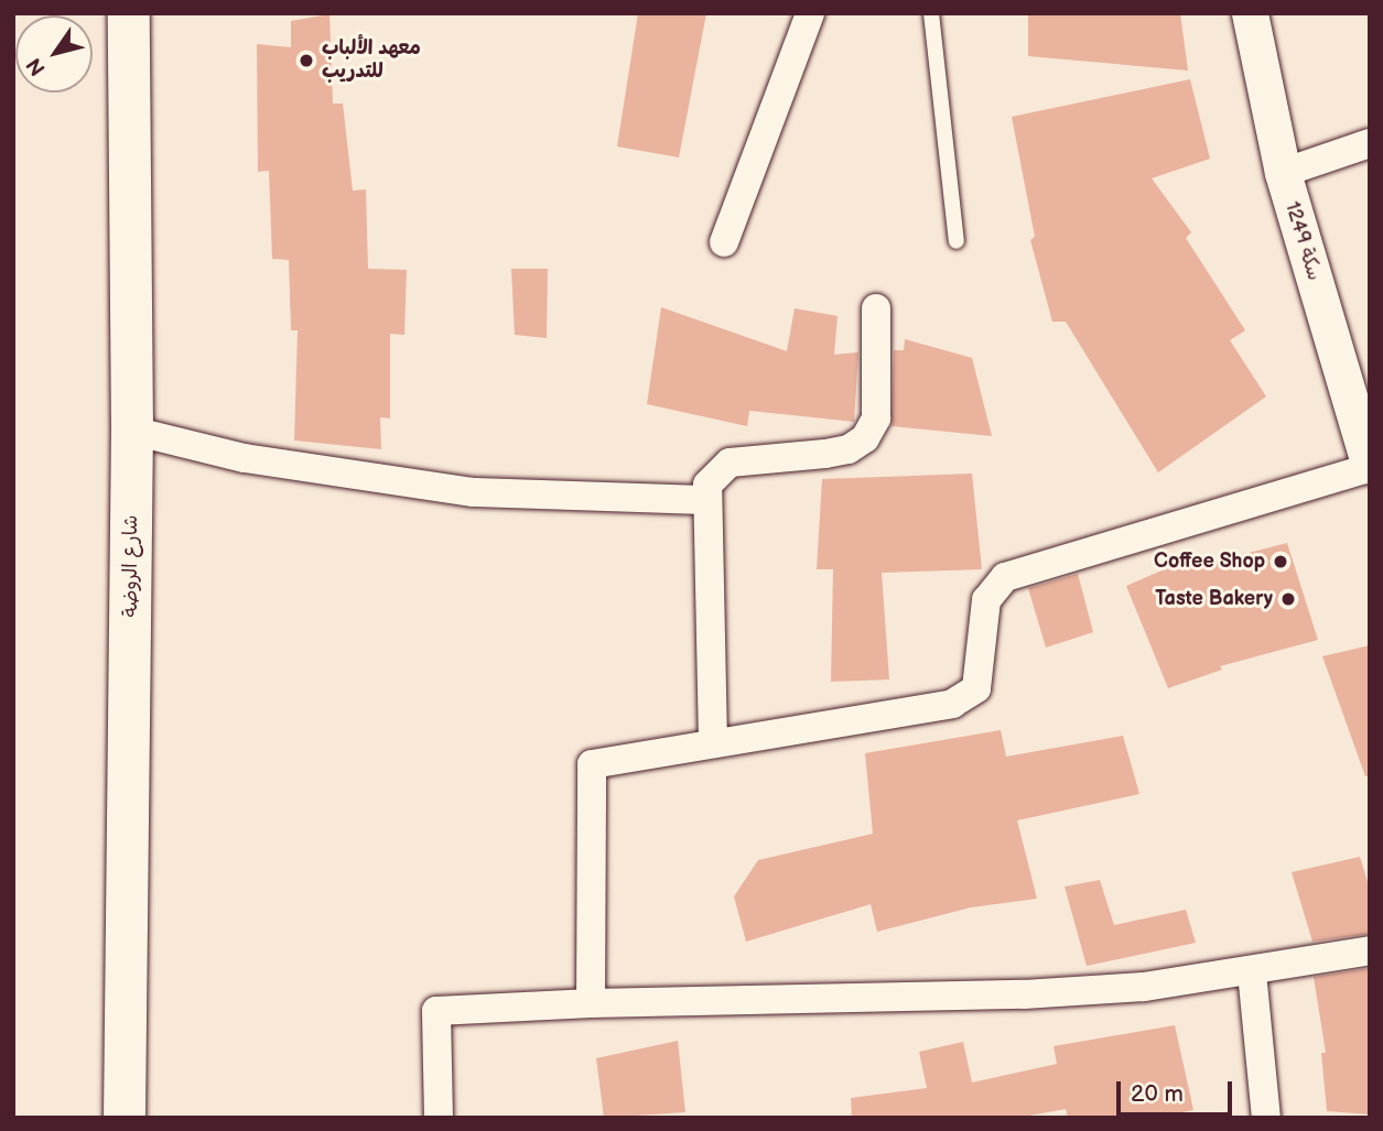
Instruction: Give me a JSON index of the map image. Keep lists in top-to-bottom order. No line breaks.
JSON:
{"streets":{"main road":["شارع الروضة"],"street":["سكة 1249"]},"places":["معهد الألباب للتدريب","Coffee Shop","Taste Bakery"],"scale_bar":"20 m","north":"bottom left"}
